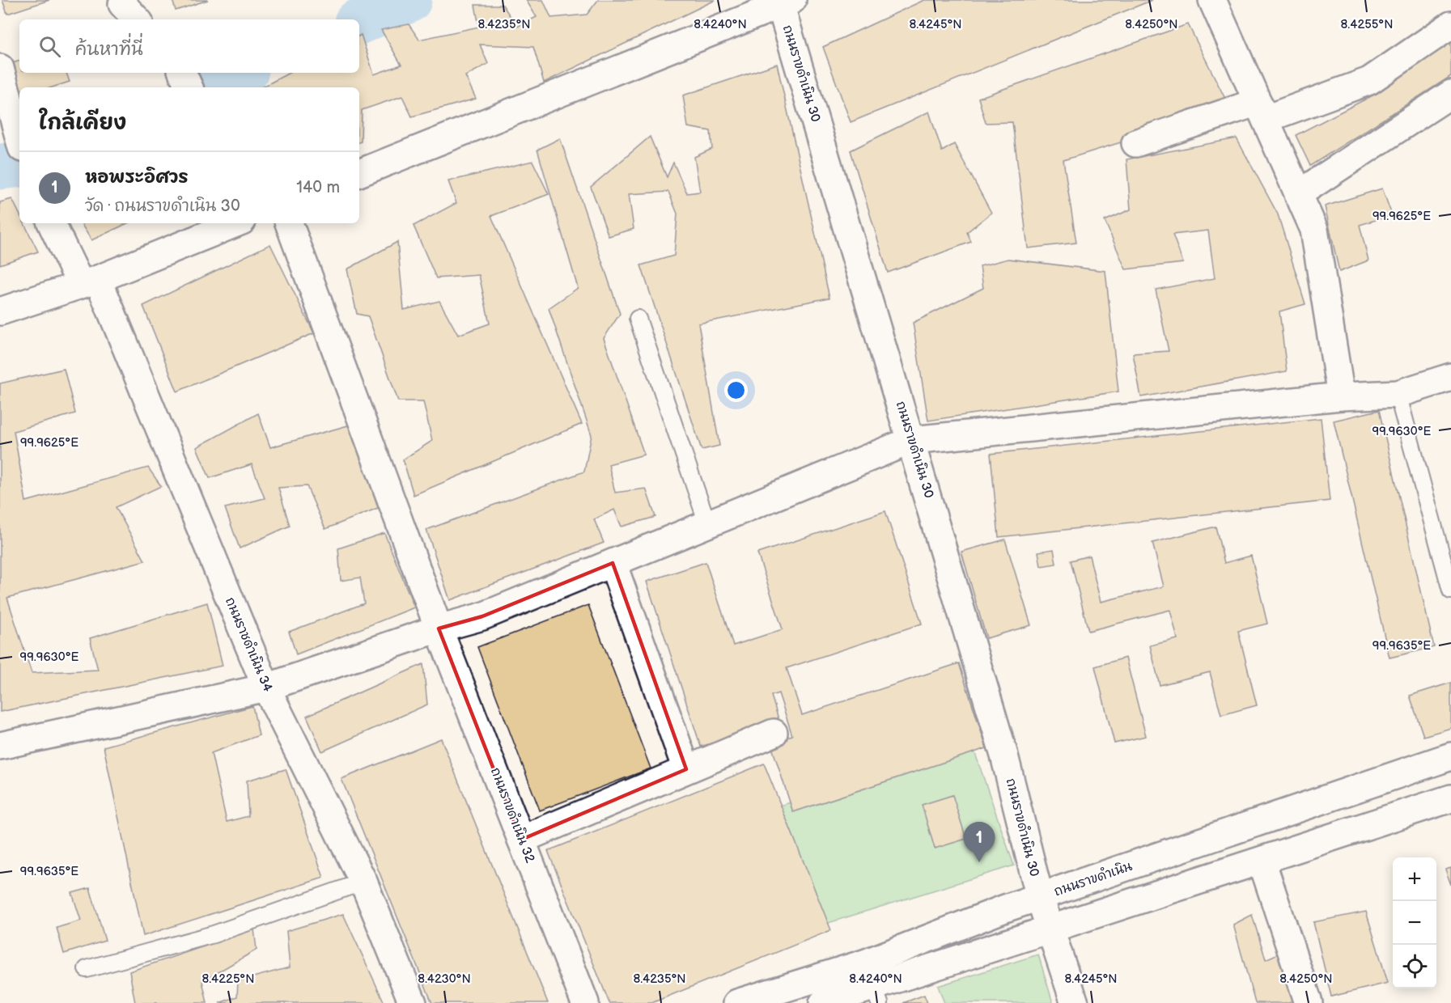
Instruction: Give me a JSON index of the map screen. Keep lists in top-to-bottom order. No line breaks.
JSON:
{"streets":{"street":["ถนนราขดำเนิน 30","ถนนราชดำเนิน 34","ถนนราขดำเนิน 32","ถนนราขดำเนิน"]},"crossings":[["ถนนราขดำเนิน 30","ถนนราขดำเนิน"]],"page":{"search":"ค้นหาที่นี่","heading":"ใกล้เคียง","list":[{"mark":"1","name":"หอพระอิศวร","note":"วัด · ถนนราขดำเนิน 30","value":"140 m"}],"pins":"1","map_buttons":["+","−"]},"coordinates":["8.4255°N","8.4235°N","8.4240°N","8.4245°N","8.4250°N","99.9625°E","99.9630°E","99.9635°E","8.4225°N","8.4230°N"]}
